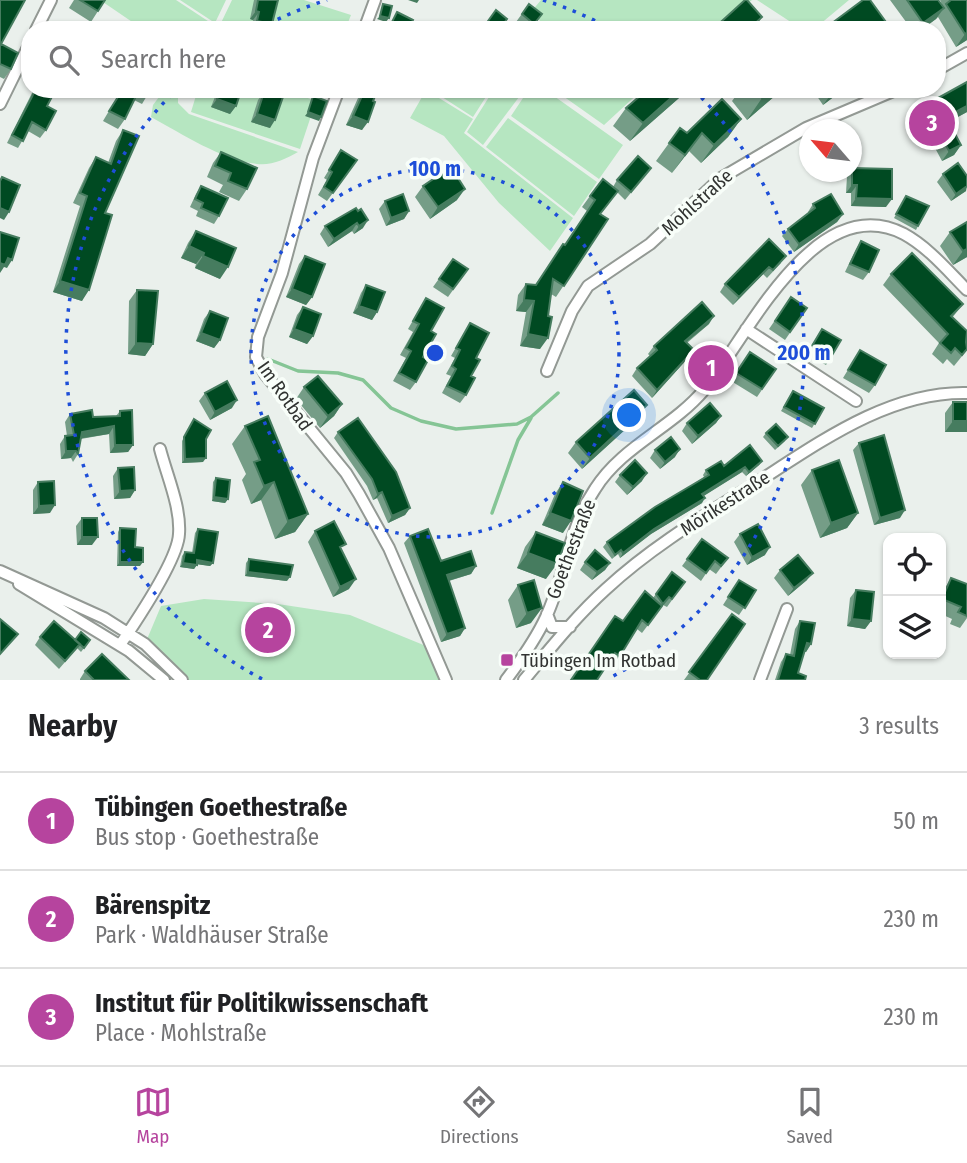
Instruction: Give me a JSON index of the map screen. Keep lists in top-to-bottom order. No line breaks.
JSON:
{"streets":{"street":["Mohlstraße","Im Rotbad","Mörikestraße","Goethestraße"]},"crossings":[["Mörikestraße","Goethestraße"]],"places":{"transit":["Tübingen Im Rotbad"]},"north":"top left","page":{"search":"Search here","pins":["3","1","2"],"heading":["Nearby","3 results"],"list":[{"mark":"1","name":"Tübingen Goethestraße","note":"Bus stop · Goethestraße","value":"50 m"},{"mark":"2","name":"Bärenspitz","note":"Park · Waldhäuser Straße","value":"230 m"},{"mark":"3","name":"Institut für Politikwissenschaft","note":"Place · Mohlstraße","value":"230 m"}],"nav":["Map","Directions","Saved"]},"rings":["100 m","200 m"]}
